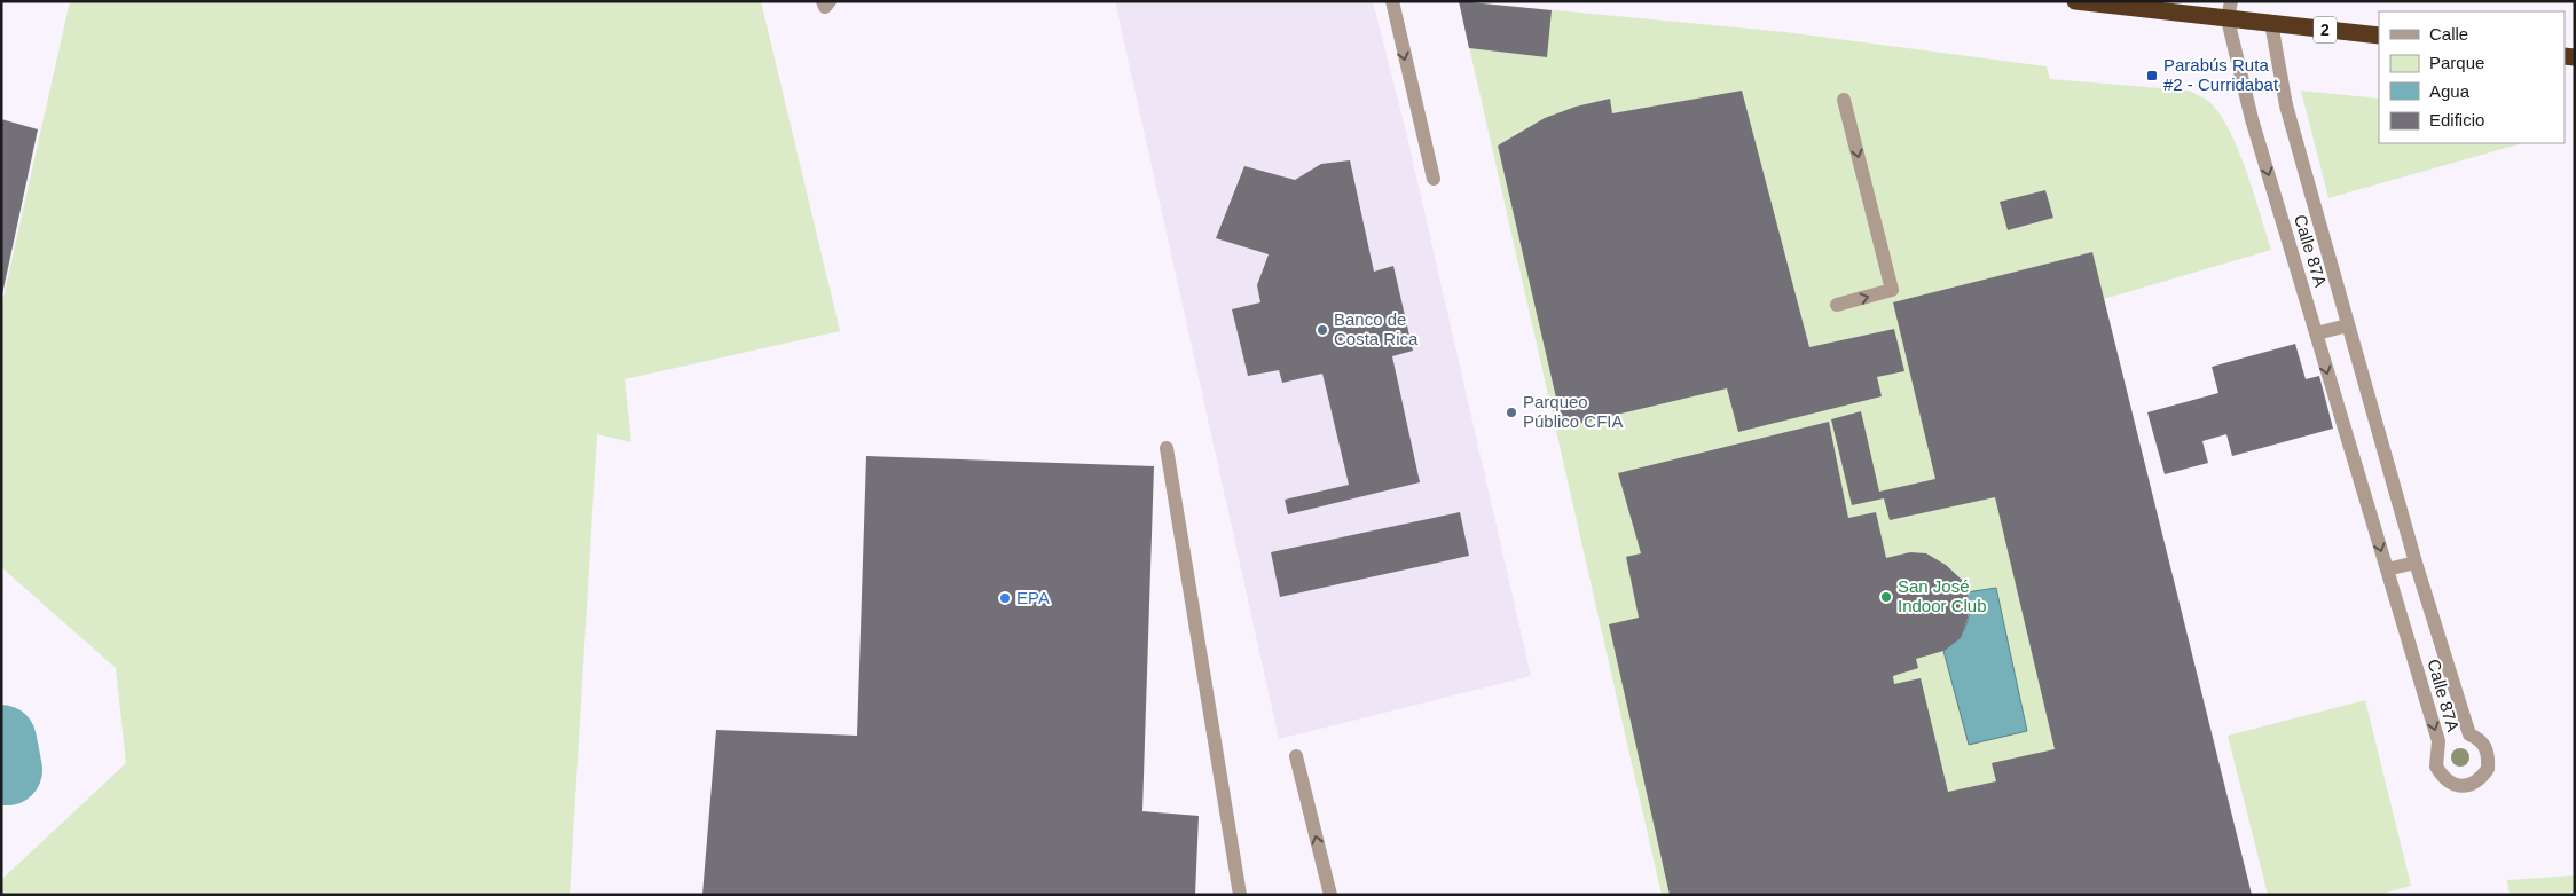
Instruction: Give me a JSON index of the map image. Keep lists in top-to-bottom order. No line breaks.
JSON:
{"streets":{"highway":["2"],"street":["Calle 87A"]},"crossings":[["2","Calle 87A"]],"places":{"transit":["Parabús Ruta #2 - Curridabat"],"other":["Banco de Costa Rica","Parqueo Público CFIA","San José Indoor Club","EPA"]},"legend":["Calle","Parque","Agua","Edificio"]}
